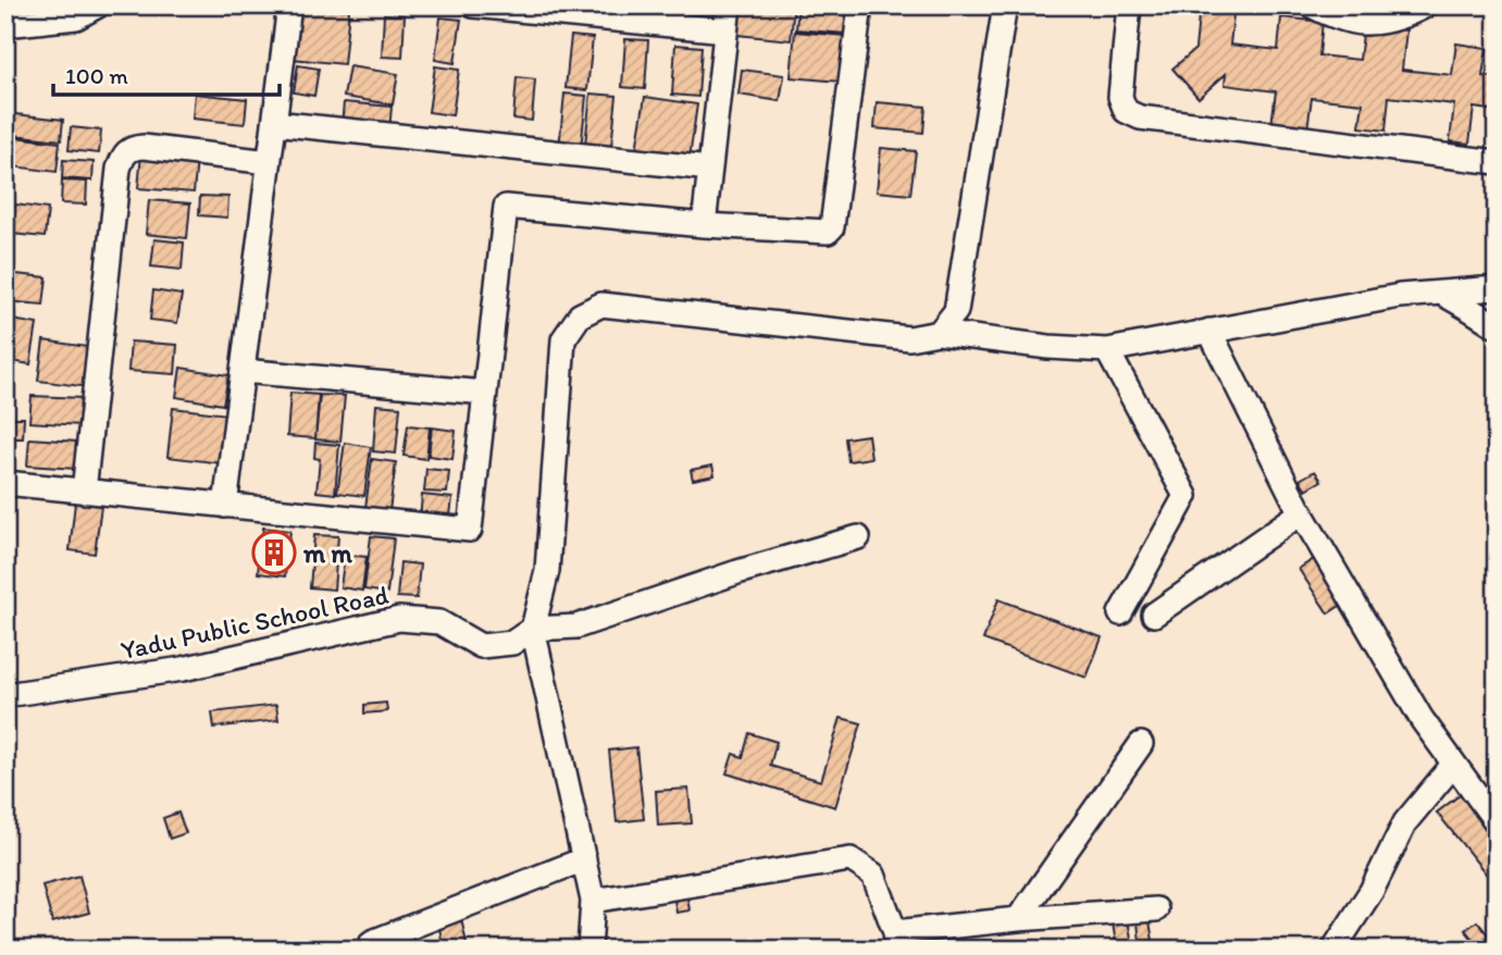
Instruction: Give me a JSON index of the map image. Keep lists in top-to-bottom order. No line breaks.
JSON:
{"streets":{"street":["Yadu Public School Road"]},"places":{"building":["m m"]},"scale_bar":"100 m"}
